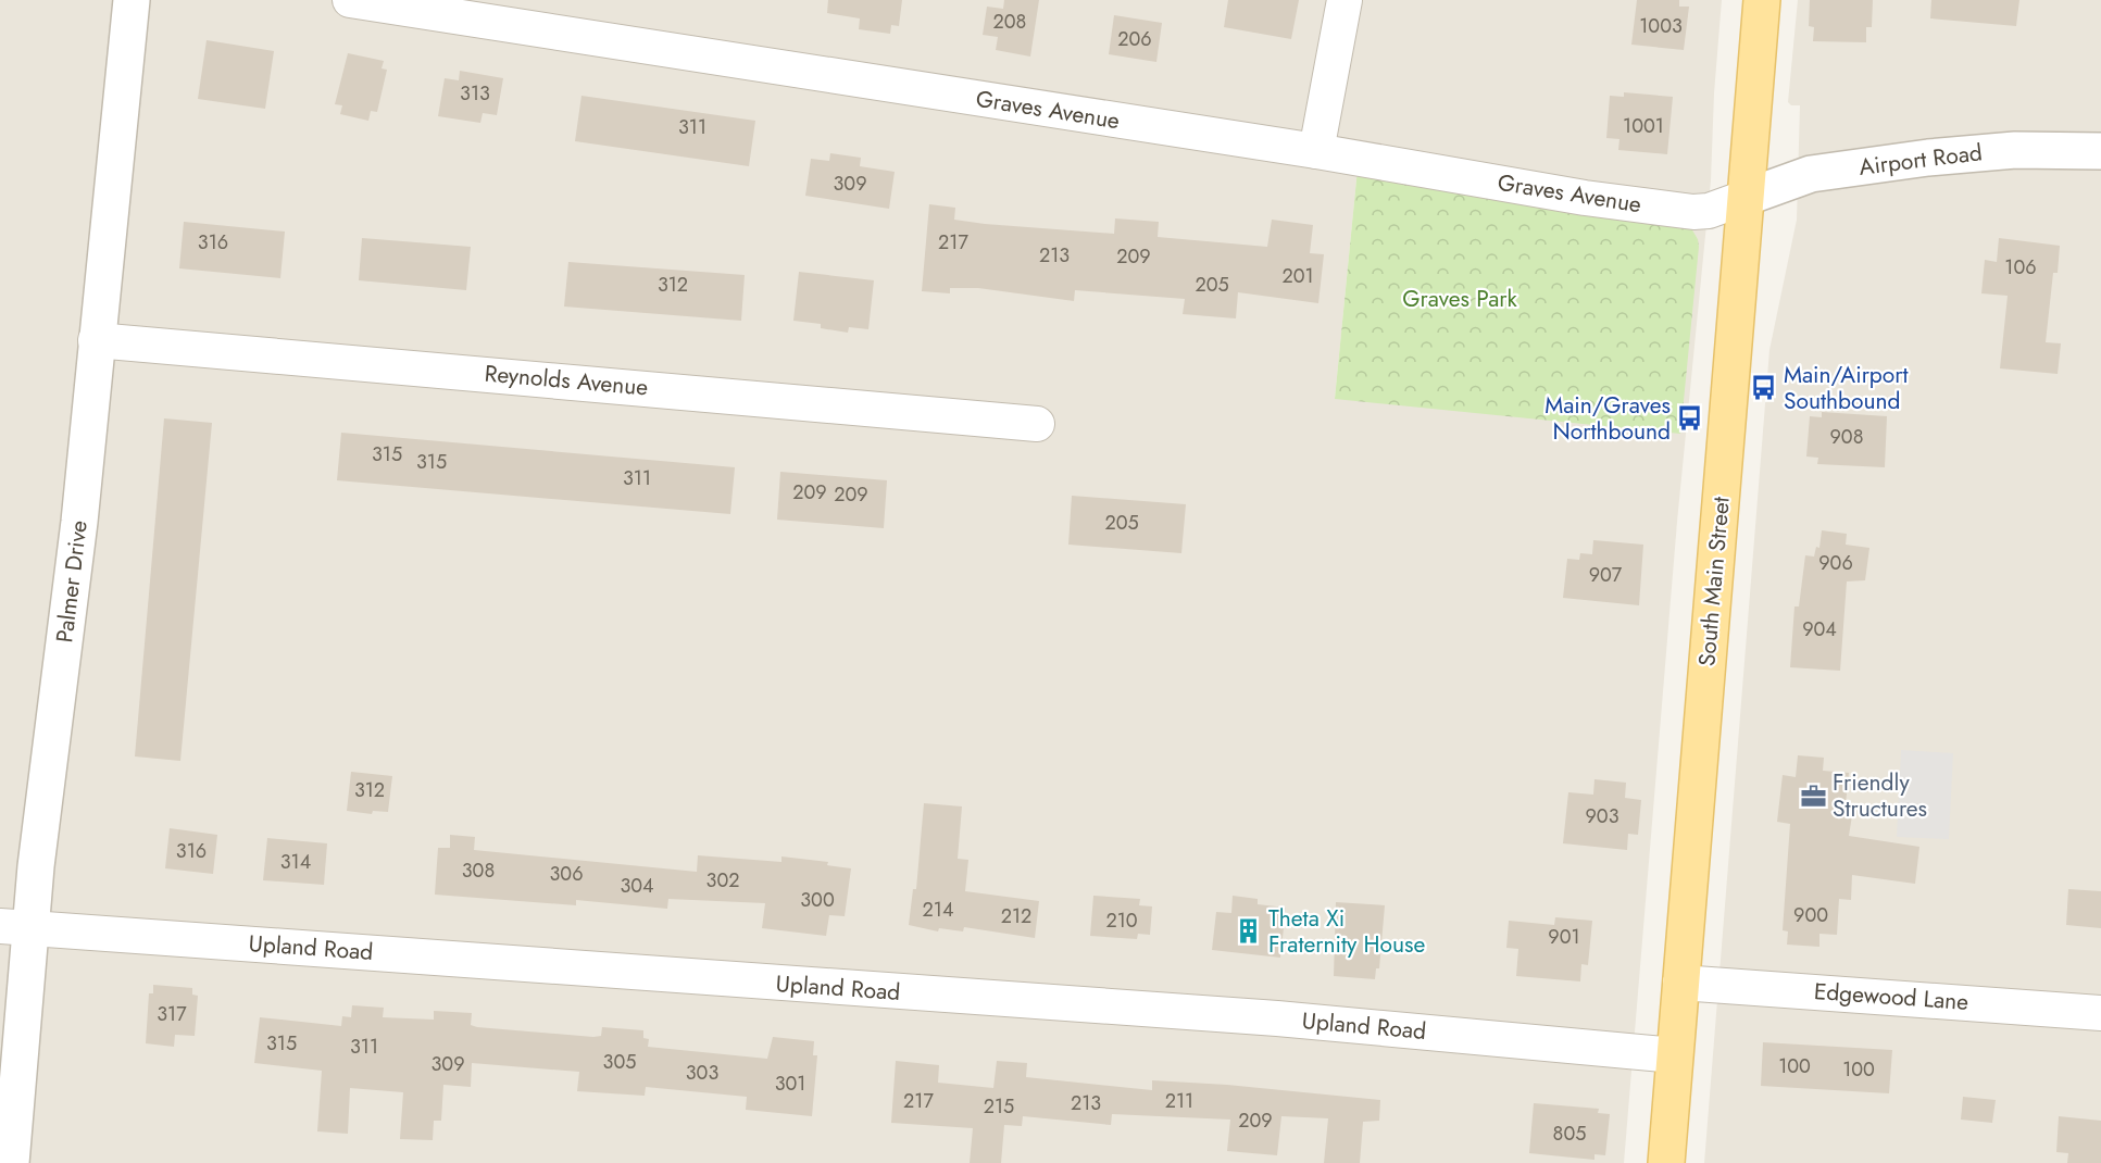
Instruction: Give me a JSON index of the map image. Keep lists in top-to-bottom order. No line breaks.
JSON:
{"streets":{"main road":["South Main Street"],"street":["Graves Avenue","Airport Road","Reynolds Avenue","Palmer Drive","Upland Road","Edgewood Lane"]},"crossings":[["Graves Avenue","Airport Road"],["Graves Avenue","South Main Street"],["Airport Road","South Main Street"],["Reynolds Avenue","Palmer Drive"],["Palmer Drive","Upland Road"],["South Main Street","Upland Road"],["South Main Street","Edgewood Lane"]],"parks":["Graves Park"],"places":{"bus stop":["Main/Airport Southbound","Main/Graves Northbound"],"office":["Friendly Structures"],"building":["Theta Xi Fraternity House"]},"house_numbers":["208","1003","206","313","1001","311","309","316","217","213","209","106","201","312","205","908","315","315","311","209","209","205","906","907","904","312","903","316","314","308","306","302","304","300","214","900","212","210","901","317","315","311","305","309","100","100","303","301","217","211","213","215","209","805"]}
